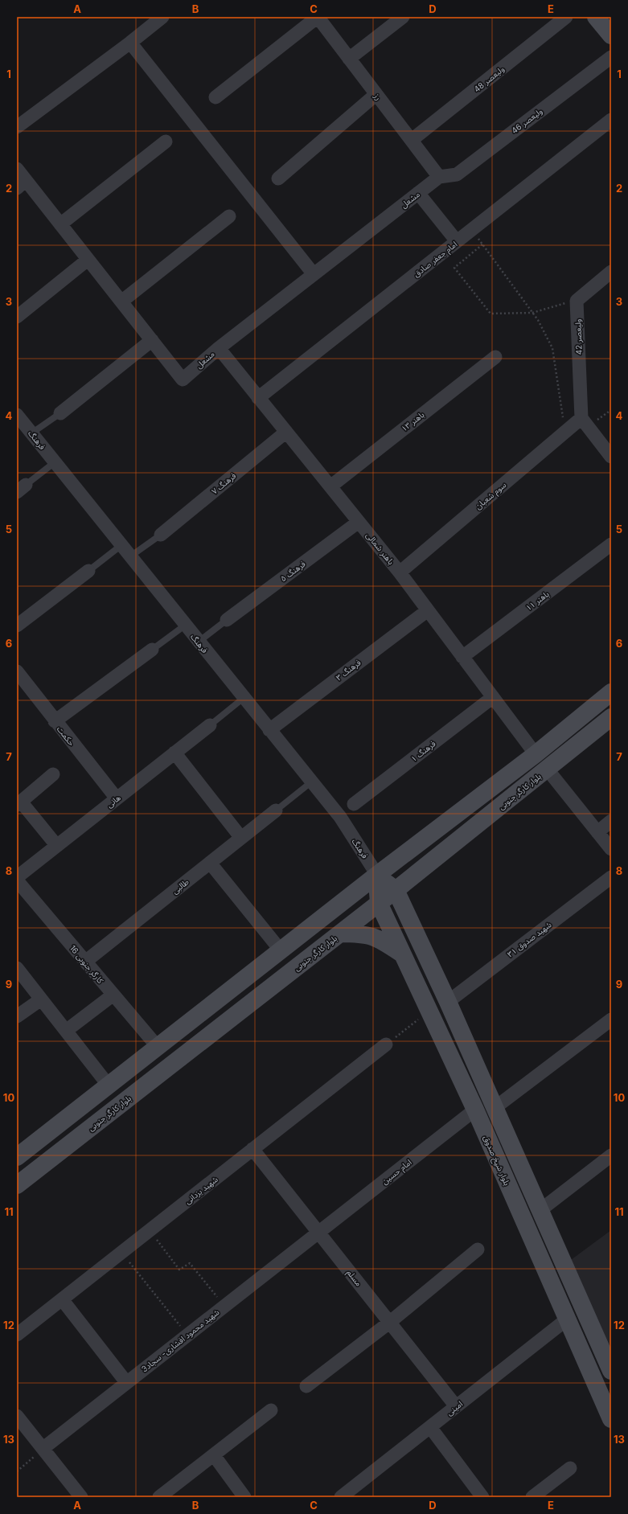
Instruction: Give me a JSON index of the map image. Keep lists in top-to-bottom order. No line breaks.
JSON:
{"streets":{"main road":["بلوار کارگر جنوبی","بلوار شیخ صدوق"],"street":["ولیعصر 48","رز","ولیعصر 46","مشعل","امام جعفر صادق","ولیعصر 42","باهنر ۱۳","فرهنگ","فرهنگ ۷","سوم شعبان","باهنر شمالی","فرهنگ ۵","باهنر ۱۱","فرهنگ ۳","حکمت","فرهنگ ۱","هانی","طالبی","شهید صدوق ۳۱","کارگر جنوبی 16","امام حسین","شهید یزدانی","مسلم","شهید محمود افشاری- سجاد3","امینی"]},"crossings":[["ولیعصر 48","رز"],["رز","ولیعصر 46"],["رز","مشعل"],["ولیعصر 46","مشعل"],["مشعل","باهنر شمالی"],["امام جعفر صادق","باهنر شمالی"],["ولیعصر 42","سوم شعبان"],["باهنر ۱۳","باهنر شمالی"],["فرهنگ","فرهنگ ۳"],["فرهنگ ۷","باهنر شمالی"],["سوم شعبان","باهنر شمالی"],["باهنر شمالی","فرهنگ ۵"],["باهنر شمالی","باهنر ۱۱"],["باهنر شمالی","فرهنگ ۳"],["باهنر شمالی","فرهنگ ۱"],["حکمت","هانی"],["بلوار کارگر جنوبی","بلوار شیخ صدوق"],["هانی","کارگر جنوبی 16"],["طالبی","کارگر جنوبی 16"],["بلوار شیخ صدوق","امام حسین"],["بلوار شیخ صدوق","امینی"],["امام حسین","مسلم"],["امام حسین","شهید محمود افشاری- سجاد3"],["شهید یزدانی","مسلم"],["مسلم","شهید محمود افشاری- سجاد3"],["مسلم","امینی"]],"grid":{"columns":["A","B","C","D","E"],"rows":["1","2","3","4","5","6","7","8","9","10","11","12","13"]}}
